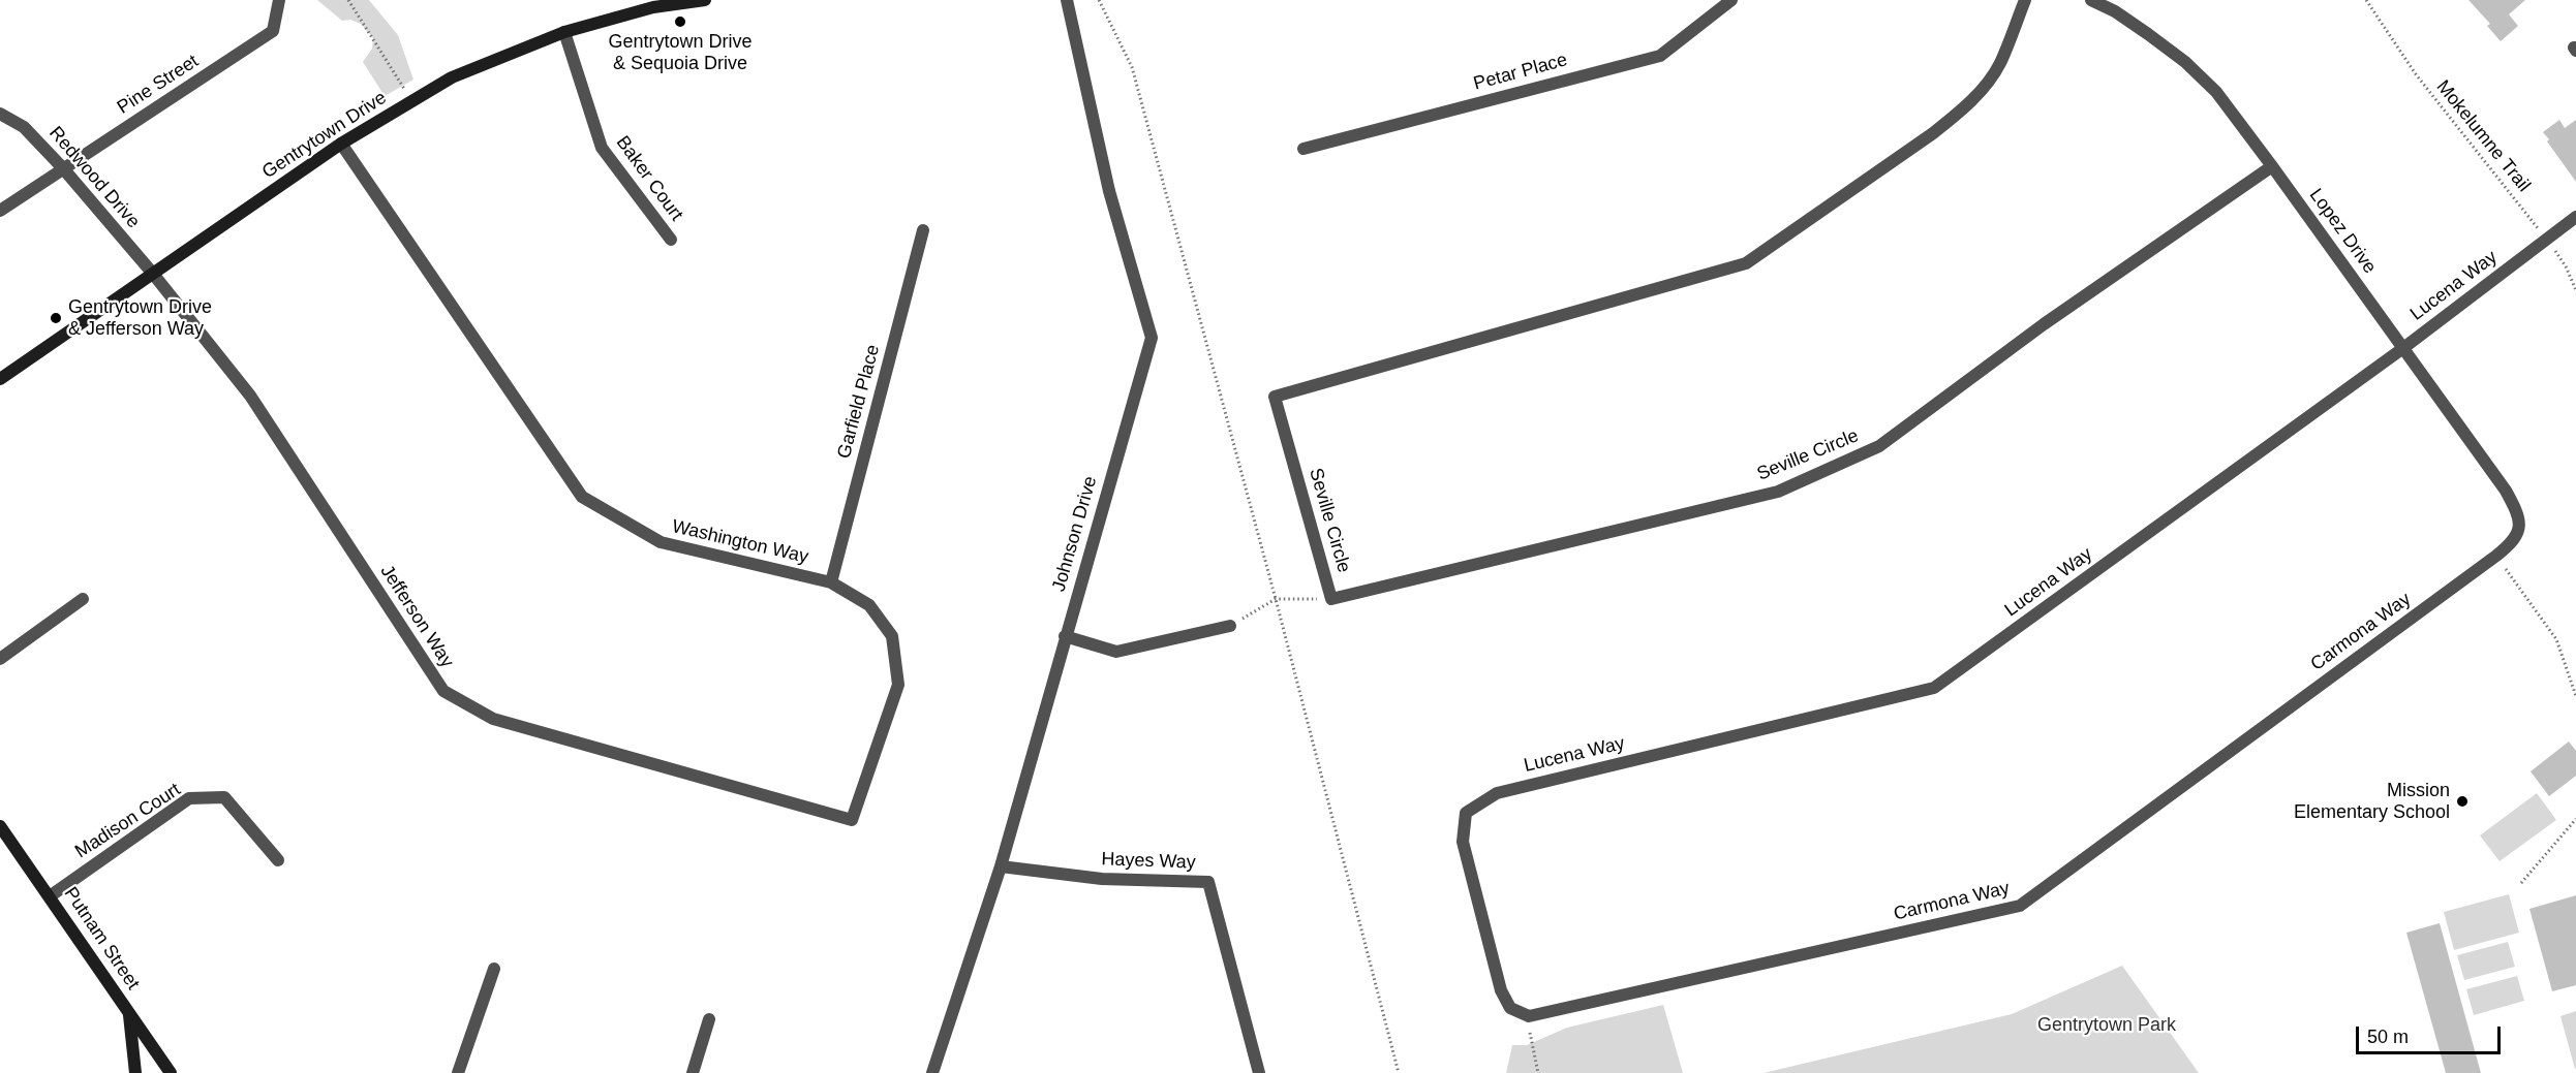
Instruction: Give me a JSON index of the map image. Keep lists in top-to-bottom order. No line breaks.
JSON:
{"streets":{"street":["Petar Place","Pine Street","Gentrytown Drive","Redwood Drive","Baker Court","Lopez Drive","Lucena Way","Garfield Place","Seville Circle","Johnson Drive","Washington Way","Jefferson Way","Carmona Way","Madison Court","Hayes Way","Putnam Street"],"path":["Mokelumne Trail"]},"crossings":[["Pine Street","Redwood Drive"],["Gentrytown Drive","Redwood Drive"],["Gentrytown Drive","Baker Court"],["Gentrytown Drive","Washington Way"],["Gentrytown Drive","Jefferson Way"],["Mokelumne Trail","Lucena Way"],["Redwood Drive","Jefferson Way"],["Lopez Drive","Lucena Way"],["Lopez Drive","Seville Circle"],["Lopez Drive","Carmona Way"],["Lucena Way","Carmona Way"],["Garfield Place","Washington Way"],["Johnson Drive","Hayes Way"],["Washington Way","Jefferson Way"],["Madison Court","Putnam Street"]],"parks":["Gentrytown Park"],"places":["Gentrytown Drive & Sequoia Drive","Gentrytown Drive & Jefferson Way","Mission Elementary School"],"scale_bar":"50 m"}
